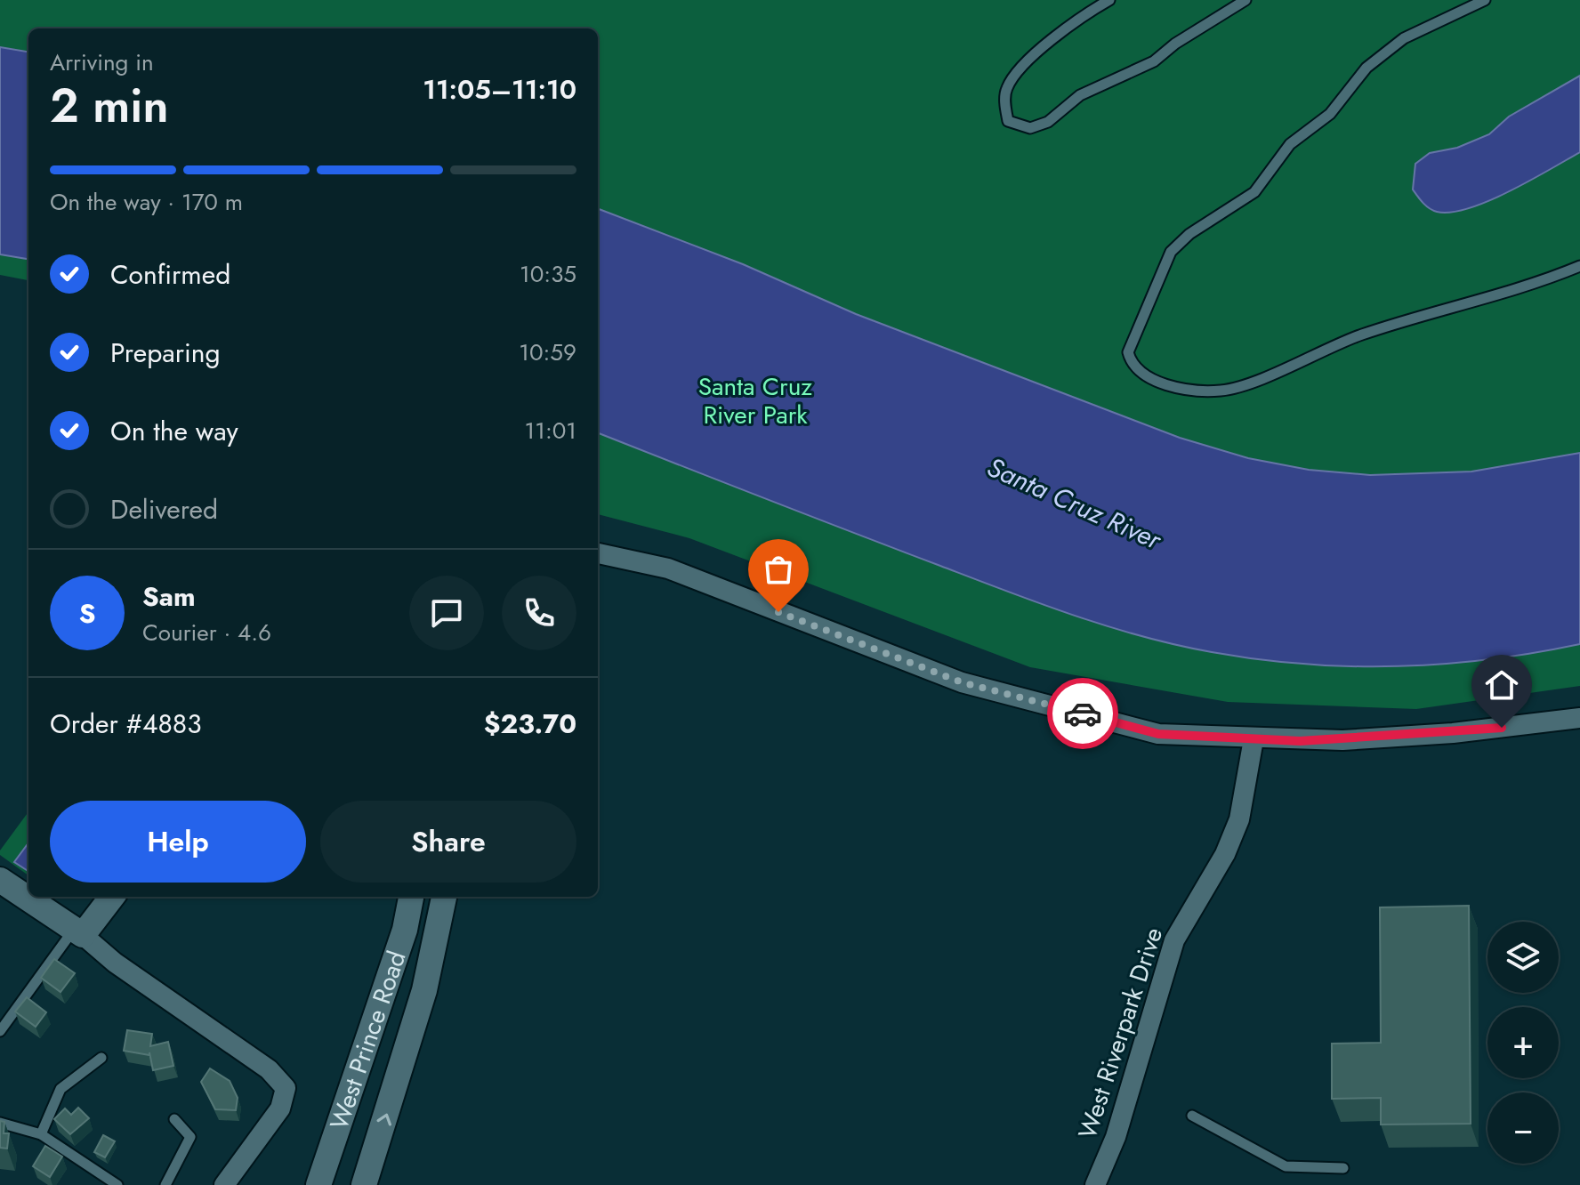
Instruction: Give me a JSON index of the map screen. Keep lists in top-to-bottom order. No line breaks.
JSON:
{"streets":{"street":["West Riverpark Drive","West Prince Road"]},"water":["Santa Cruz River"],"parks":["Santa Cruz River Park"],"page":{"heading":["2 min","Arriving in","11:05–11:10"],"panel":["Sam","Courier · 4.6","Order #4883","$23.70"],"bar":"On the way · 170 m","list":[["Confirmed","10:35"],["Preparing","10:59"],["On the way","11:01"],"Delivered"],"round":"S","buttons":["Help","Share"],"map_buttons":["+","−"]}}
